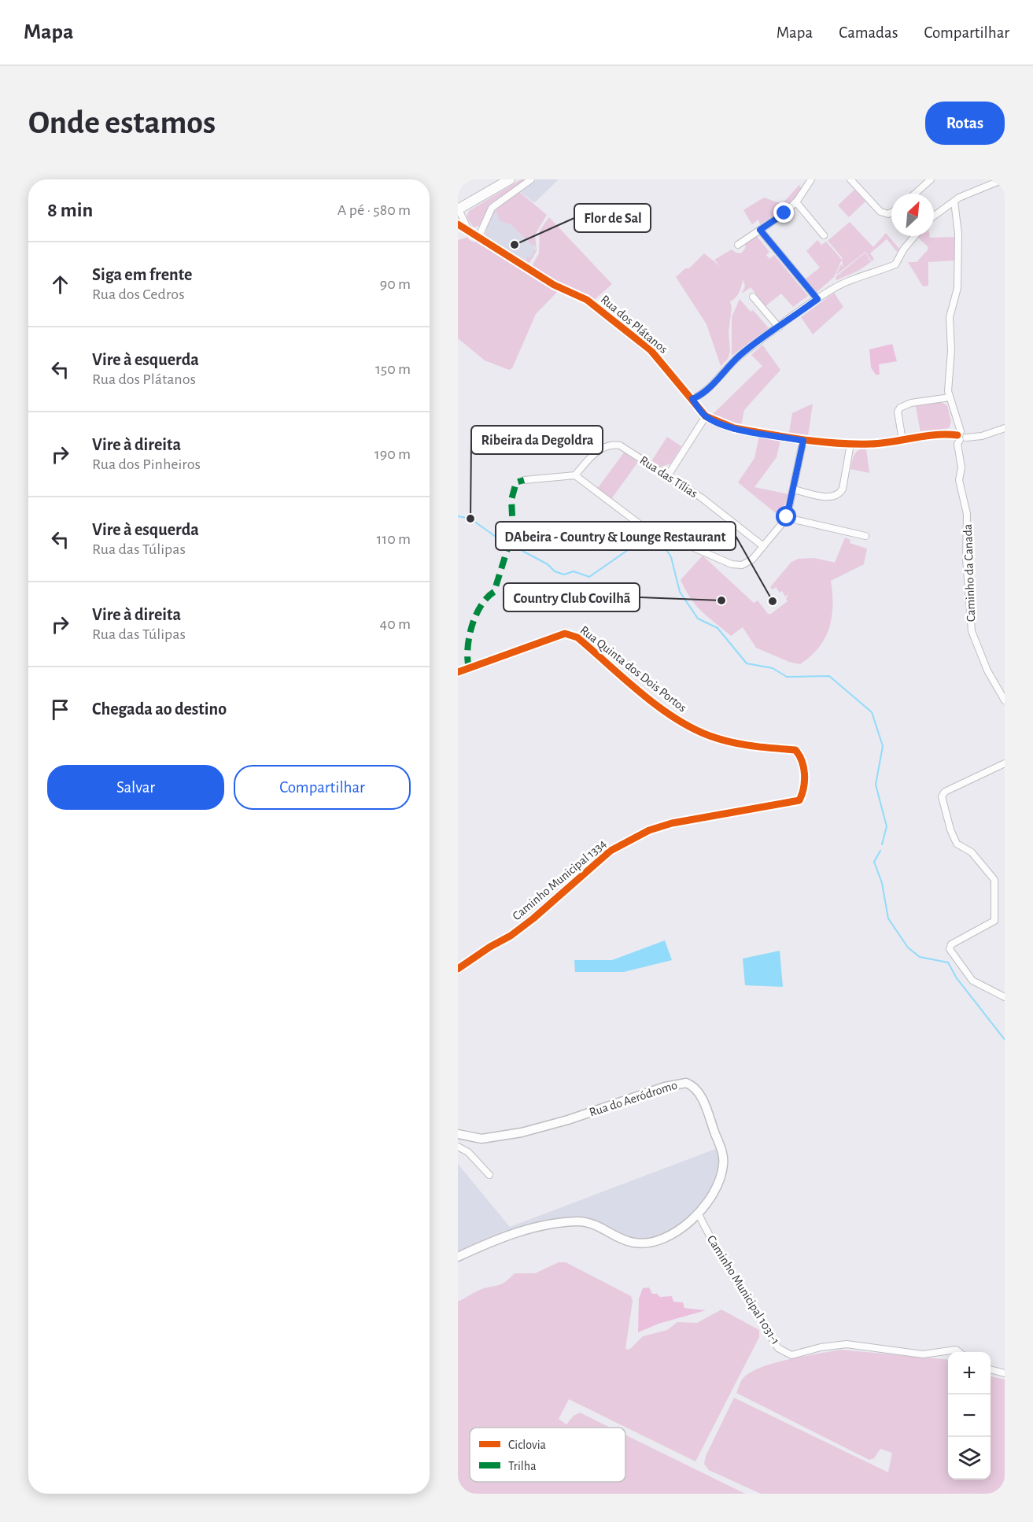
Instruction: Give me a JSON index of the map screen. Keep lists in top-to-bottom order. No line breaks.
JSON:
{"streets":{"main road":["Rua do Aeródromo"],"street":["Rua dos Plátanos","Rua das Tílias","Caminho da Canada","Rua Quinta dos Dois Portos","Caminho Municipal 1334","Caminho Municipal 1031-1"]},"crossings":[["Rua dos Plátanos","Caminho da Canada"],["Rua Quinta dos Dois Portos","Caminho Municipal 1334"],["Rua do Aeródromo","Caminho Municipal 1031-1"]],"places":["Flor de Sal","Ribeira da Degoldra","Country Club Covilhã","DAbeira - Country & Lounge Restaurant"],"legend":["Ciclovia","Trilha"],"north":"top right","page":{"header":"Mapa","nav":["Mapa","Camadas","Compartilhar"],"buttons":["Rotas",["Salvar","Compartilhar"]],"title":"Onde estamos","heading":["8 min","A pé · 580 m"],"list":[["Siga em frente","Rua dos Cedros","90 m"],["Vire à esquerda","Rua dos Plátanos","150 m"],["Vire à direita","Rua dos Pinheiros","190 m"],["Vire à esquerda","Rua das Túlipas","110 m"],["Vire à direita","Rua das Túlipas","40 m"],"Chegada ao destino"],"map_buttons":["+","−"]}}
